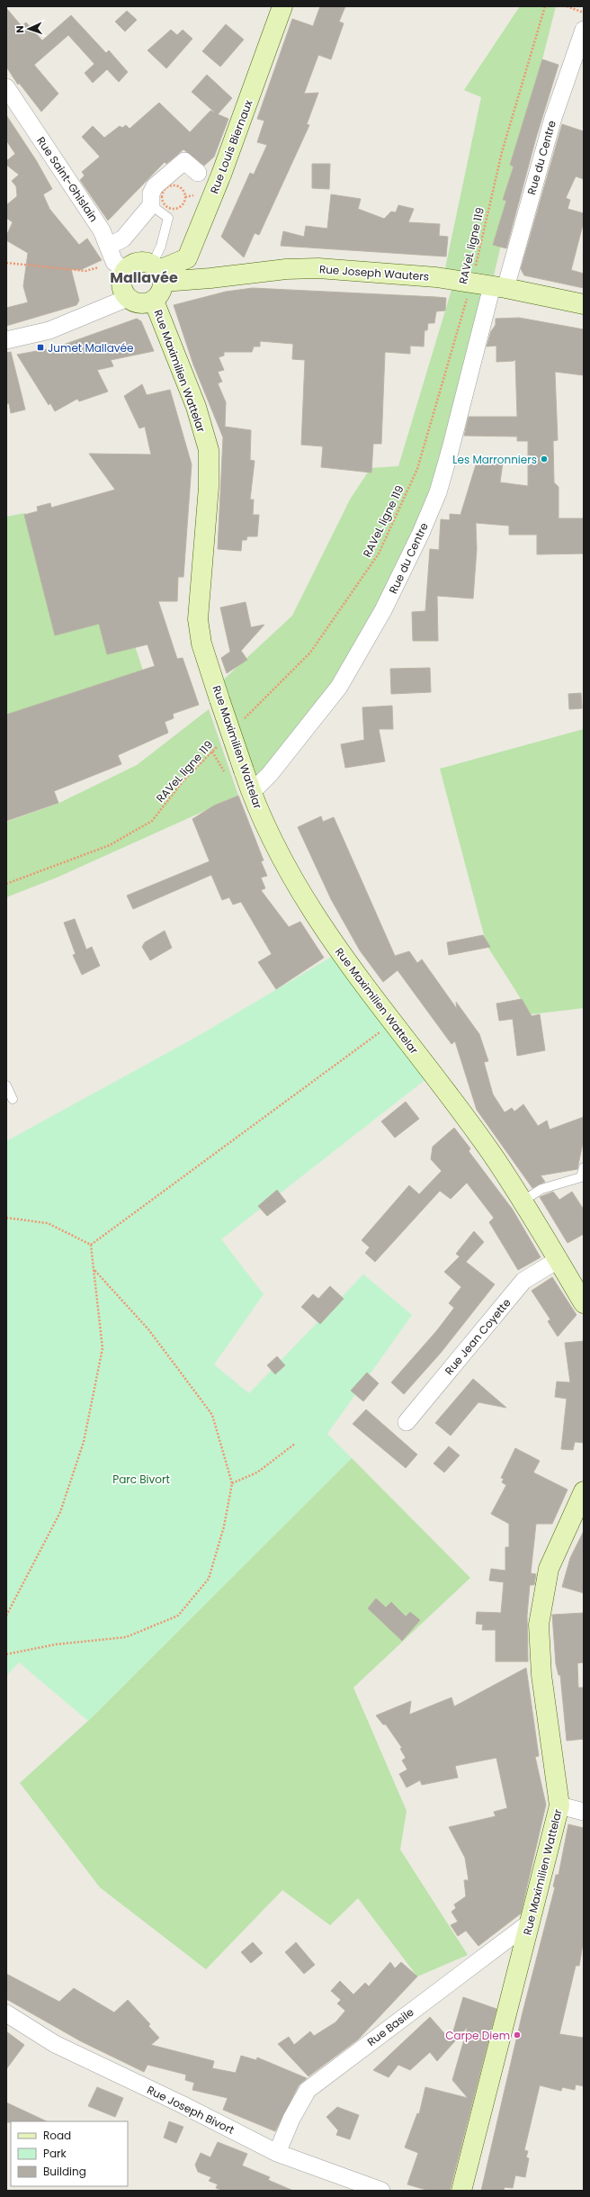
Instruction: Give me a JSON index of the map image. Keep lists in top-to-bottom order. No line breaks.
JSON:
{"streets":{"street":["Rue Louis Biernaux","Rue du Centre","Rue Saint-Ghislain","Rue Joseph Wauters","Rue Maximilien Wattelar","Rue Jean Coyette","Rue Basile","Rue Joseph Bivort"],"path":["RAVeL ligne 119"]},"crossings":[["Rue Louis Biernaux","Rue Joseph Wauters"],["Rue du Centre","Rue Joseph Wauters"],["Rue du Centre","Rue Maximilien Wattelar"],["Rue Saint-Ghislain","Rue Joseph Wauters"],["RAVeL ligne 119","Rue Joseph Wauters"],["Rue Maximilien Wattelar","Rue Jean Coyette"],["Rue Maximilien Wattelar","Rue Basile"],["Rue Basile","Rue Joseph Bivort"]],"districts":["Mallavée"],"parks":["Parc Bivort"],"places":{"transit":["Jumet Mallavée"],"other":["Les Marronniers","Carpe Diem"]},"legend":["Road","Park","Building"],"north":"left"}
